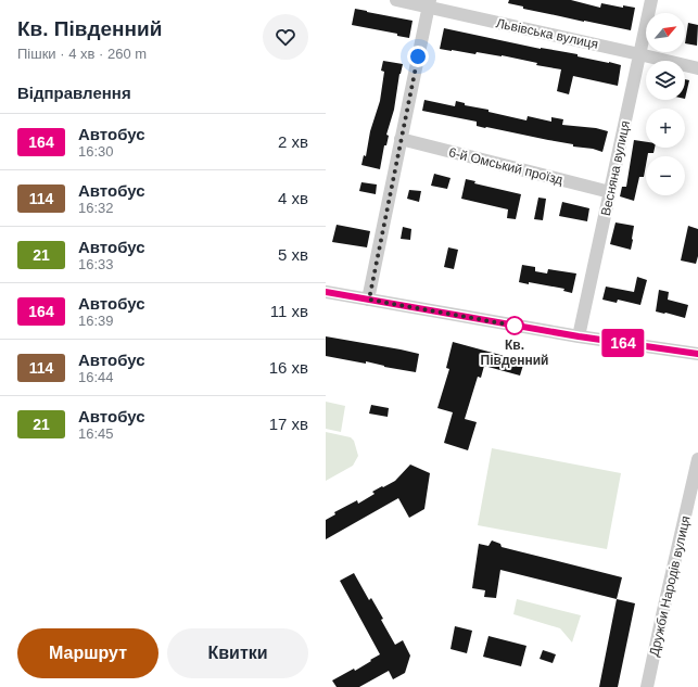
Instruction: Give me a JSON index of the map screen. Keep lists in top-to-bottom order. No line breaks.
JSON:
{"streets":{"street":["Львівська вулиця","6-й Омський проїзд","Весняна вулиця","Дружби Народів вулиця"]},"crossings":[["Львівська вулиця","Весняна вулиця"],["6-й Омський проїзд","Весняна вулиця"]],"places":["Кв. Південний"],"lines":["bus line 164"],"north":"top right","page":{"heading":[["Кв. Південний","Пішки · 4 хв · 260 m"],"Відправлення"],"on_map":"164","map_buttons":["+","−"],"list":[{"mark":"164","name":"Автобус","note":"16:30","value":"2 хв"},{"mark":"114","name":"Автобус","note":"16:32","value":"4 хв"},{"mark":"21","name":"Автобус","note":"16:33","value":"5 хв"},{"mark":"164","name":"Автобус","note":"16:39","value":"11 хв"},{"mark":"114","name":"Автобус","note":"16:44","value":"16 хв"},{"mark":"21","name":"Автобус","note":"16:45","value":"17 хв"}],"buttons":["Маршрут","Квитки"]}}
